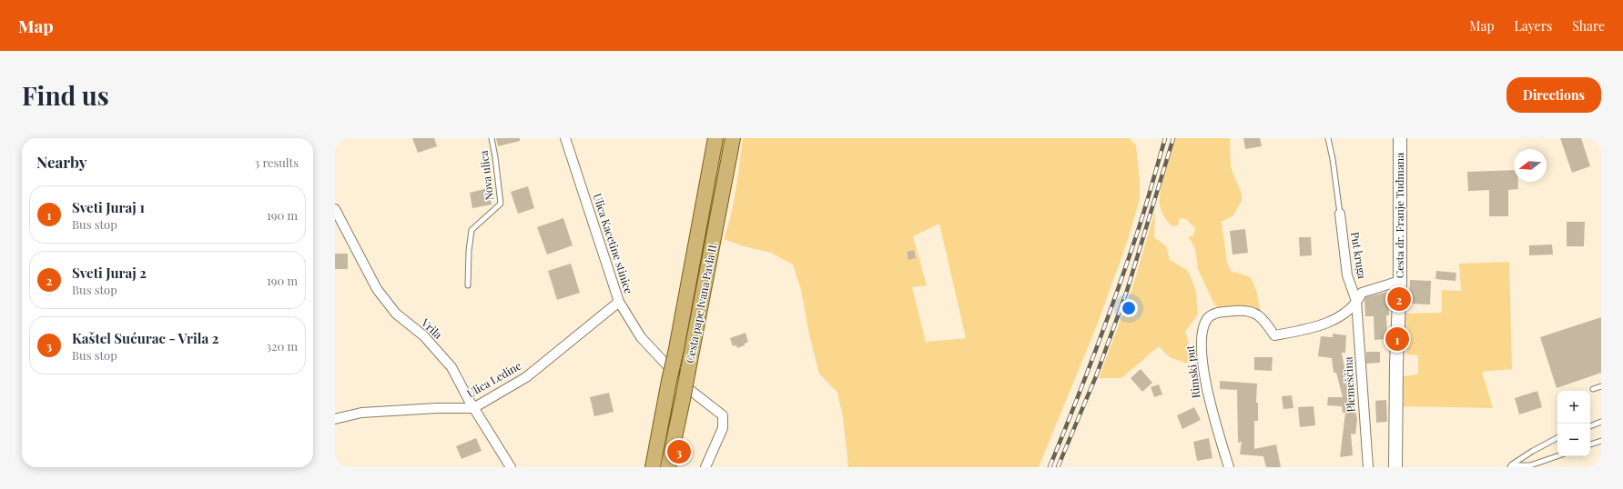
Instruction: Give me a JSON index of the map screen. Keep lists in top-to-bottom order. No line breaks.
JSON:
{"streets":{"main road":["Cesta dr. Franje Tuđmana","Cesta pape Ivana Pavla II."],"street":["Ulica Kacetine stinice","Put kruga","Vrila","Rimski put","Ulica Ledine","Plemešćina"],"lane":["Nova ulica"]},"crossings":[["Cesta dr. Franje Tuđmana","Rimski put"],["Ulica Kacetine stinice","Ulica Ledine"],["Put kruga","Rimski put"],["Put kruga","Plemešćina"],["Vrila","Ulica Ledine"],["Rimski put","Plemešćina"]],"north":"left","page":{"header":"Map","nav":["Map","Layers","Share"],"buttons":"Directions","title":"Find us","heading":["Nearby","3 results"],"list":[{"mark":"1","name":"Sveti Juraj 1","note":"Bus stop","value":"190 m"},{"mark":"2","name":"Sveti Juraj 2","note":"Bus stop","value":"190 m"},{"mark":"3","name":"Kaštel Sućurac - Vrila 2","note":"Bus stop","value":"320 m"}],"pins":["2","1","3"],"map_buttons":["+","−"]}}
